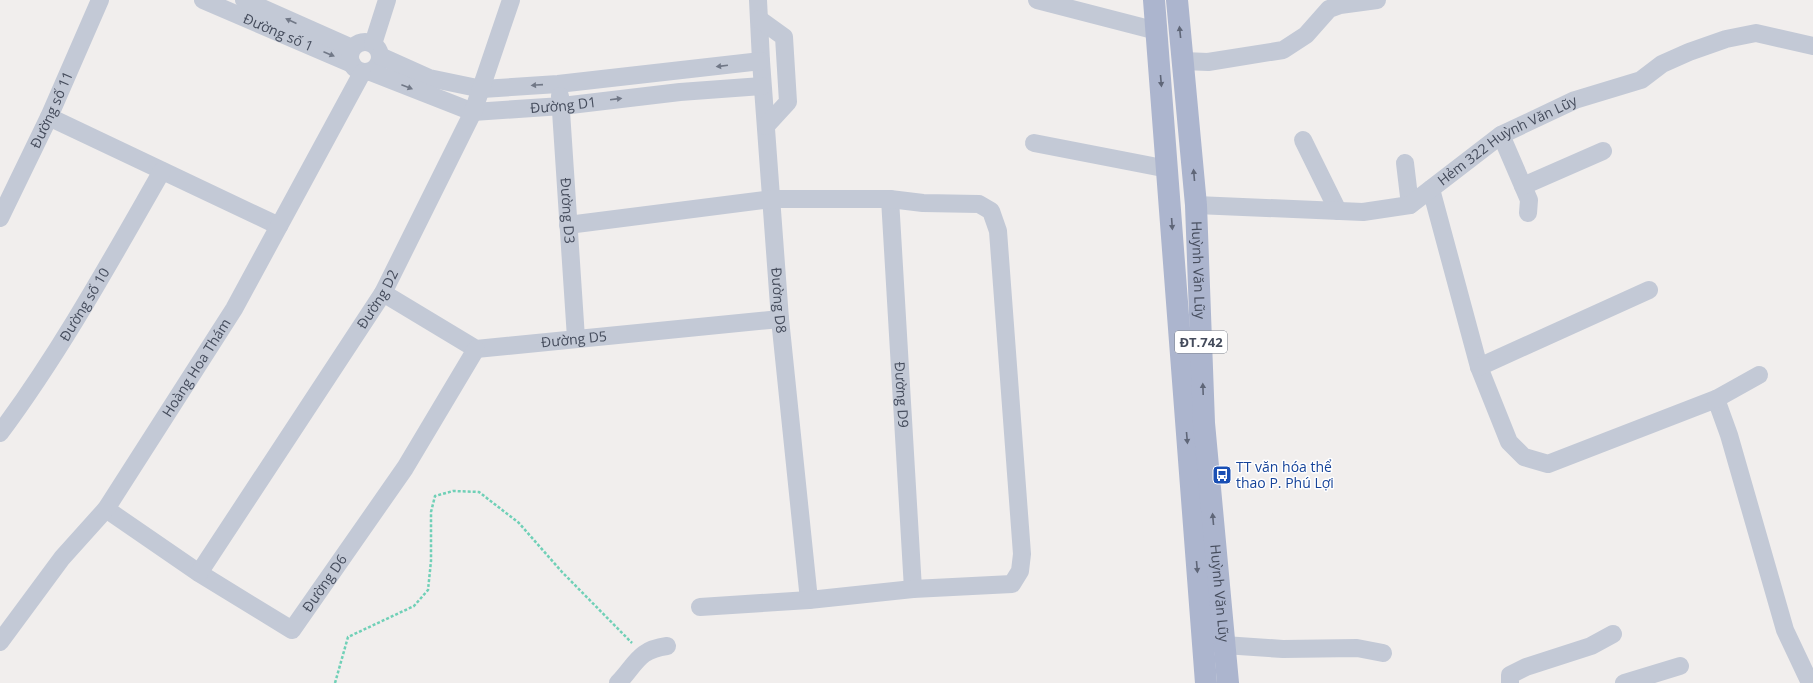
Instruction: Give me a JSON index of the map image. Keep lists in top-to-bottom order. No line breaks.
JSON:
{"streets":{"main road":["Huỳnh Văn Lũy","ĐT.742"],"street":["Đường số 1","Đường D1","Đường số 11","Hẻm 322 Huỳnh Văn Lũy","Đường D3","Đường D2","Đường D8","Đường số 10","Đường D5","Hoàng Hoa Thám","Đường D9","Đường D6"]},"crossings":[["Đường số 1","Đường D1"],["Đường số 1","Hoàng Hoa Thám"],["Đường D1","Đường D3"],["Đường D1","Đường D2"],["Đường D1","Đường D8"],["Đường D1","Hoàng Hoa Thám"],["Đường D3","Đường D5"],["Đường D2","Đường D6"],["Đường D8","Đường D5"],["Đường D5","Đường D6"],["Hoàng Hoa Thám","Đường D6"]],"places":{"bus stop":["TT văn hóa thể thao P. Phú Lợi"]}}
